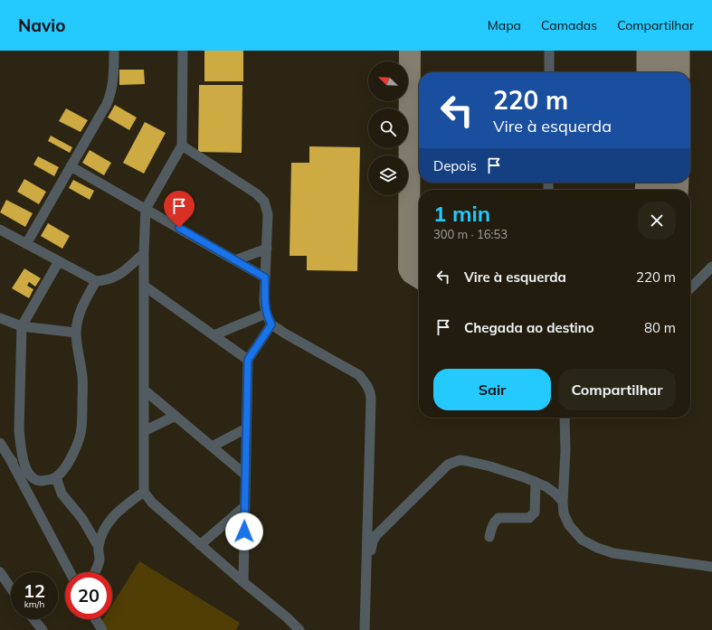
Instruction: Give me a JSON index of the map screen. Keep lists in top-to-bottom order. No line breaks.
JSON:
{"north":"top left","page":{"header":"Navio","nav":["Mapa","Camadas","Compartilhar"],"turn":["220 m","Vire à esquerda"],"then":"Depois","heading":["1 min","300 m · 16:53"],"list":[{"name":"Vire à esquerda","value":"220 m"},{"name":"Chegada ao destino","value":"80 m"}],"buttons":["Sair","Compartilhar"],"speed":"12 km/h","limit":"20"}}
